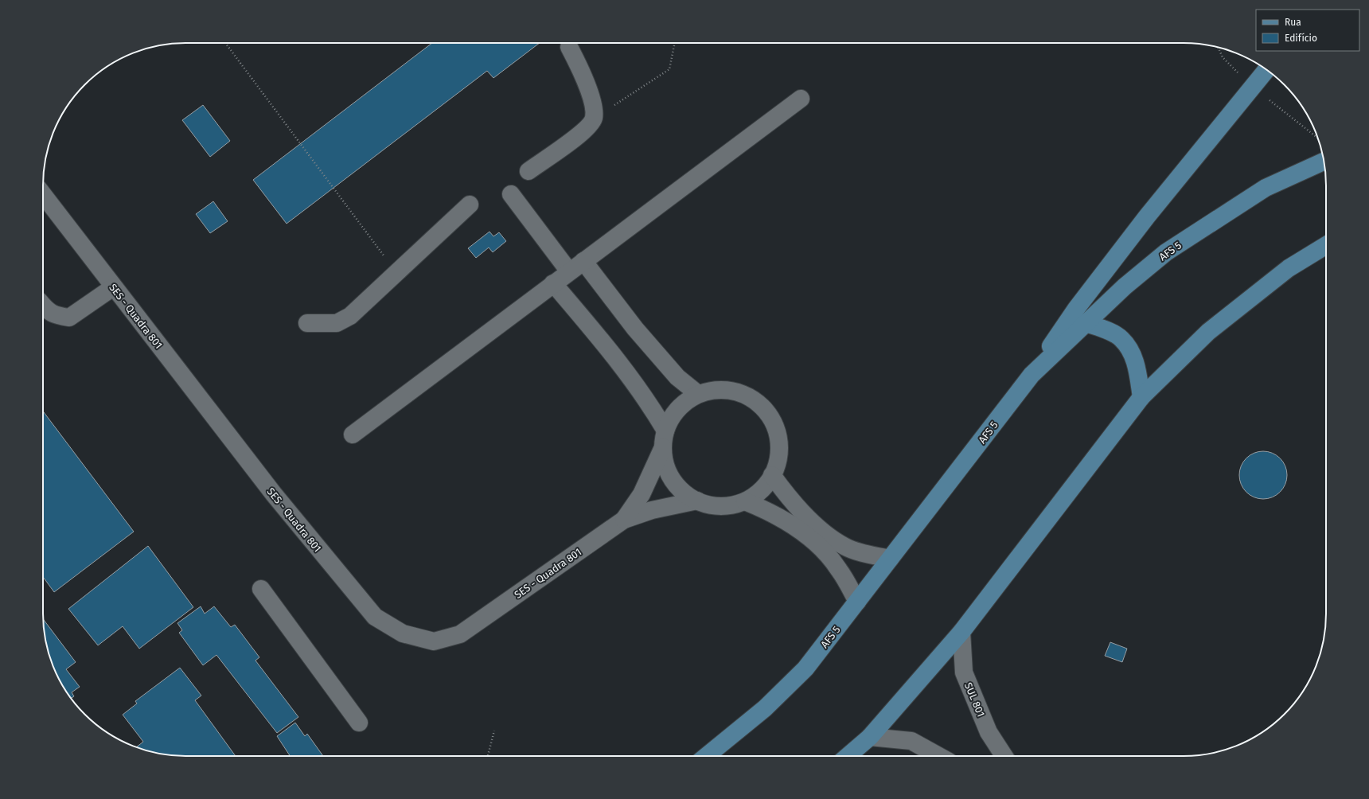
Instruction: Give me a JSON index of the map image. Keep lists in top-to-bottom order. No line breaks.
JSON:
{"streets":{"main road":["AFS 5"],"street":["SES - Quadra 801","SUL 801"]},"legend":["Rua","Edifício"]}
